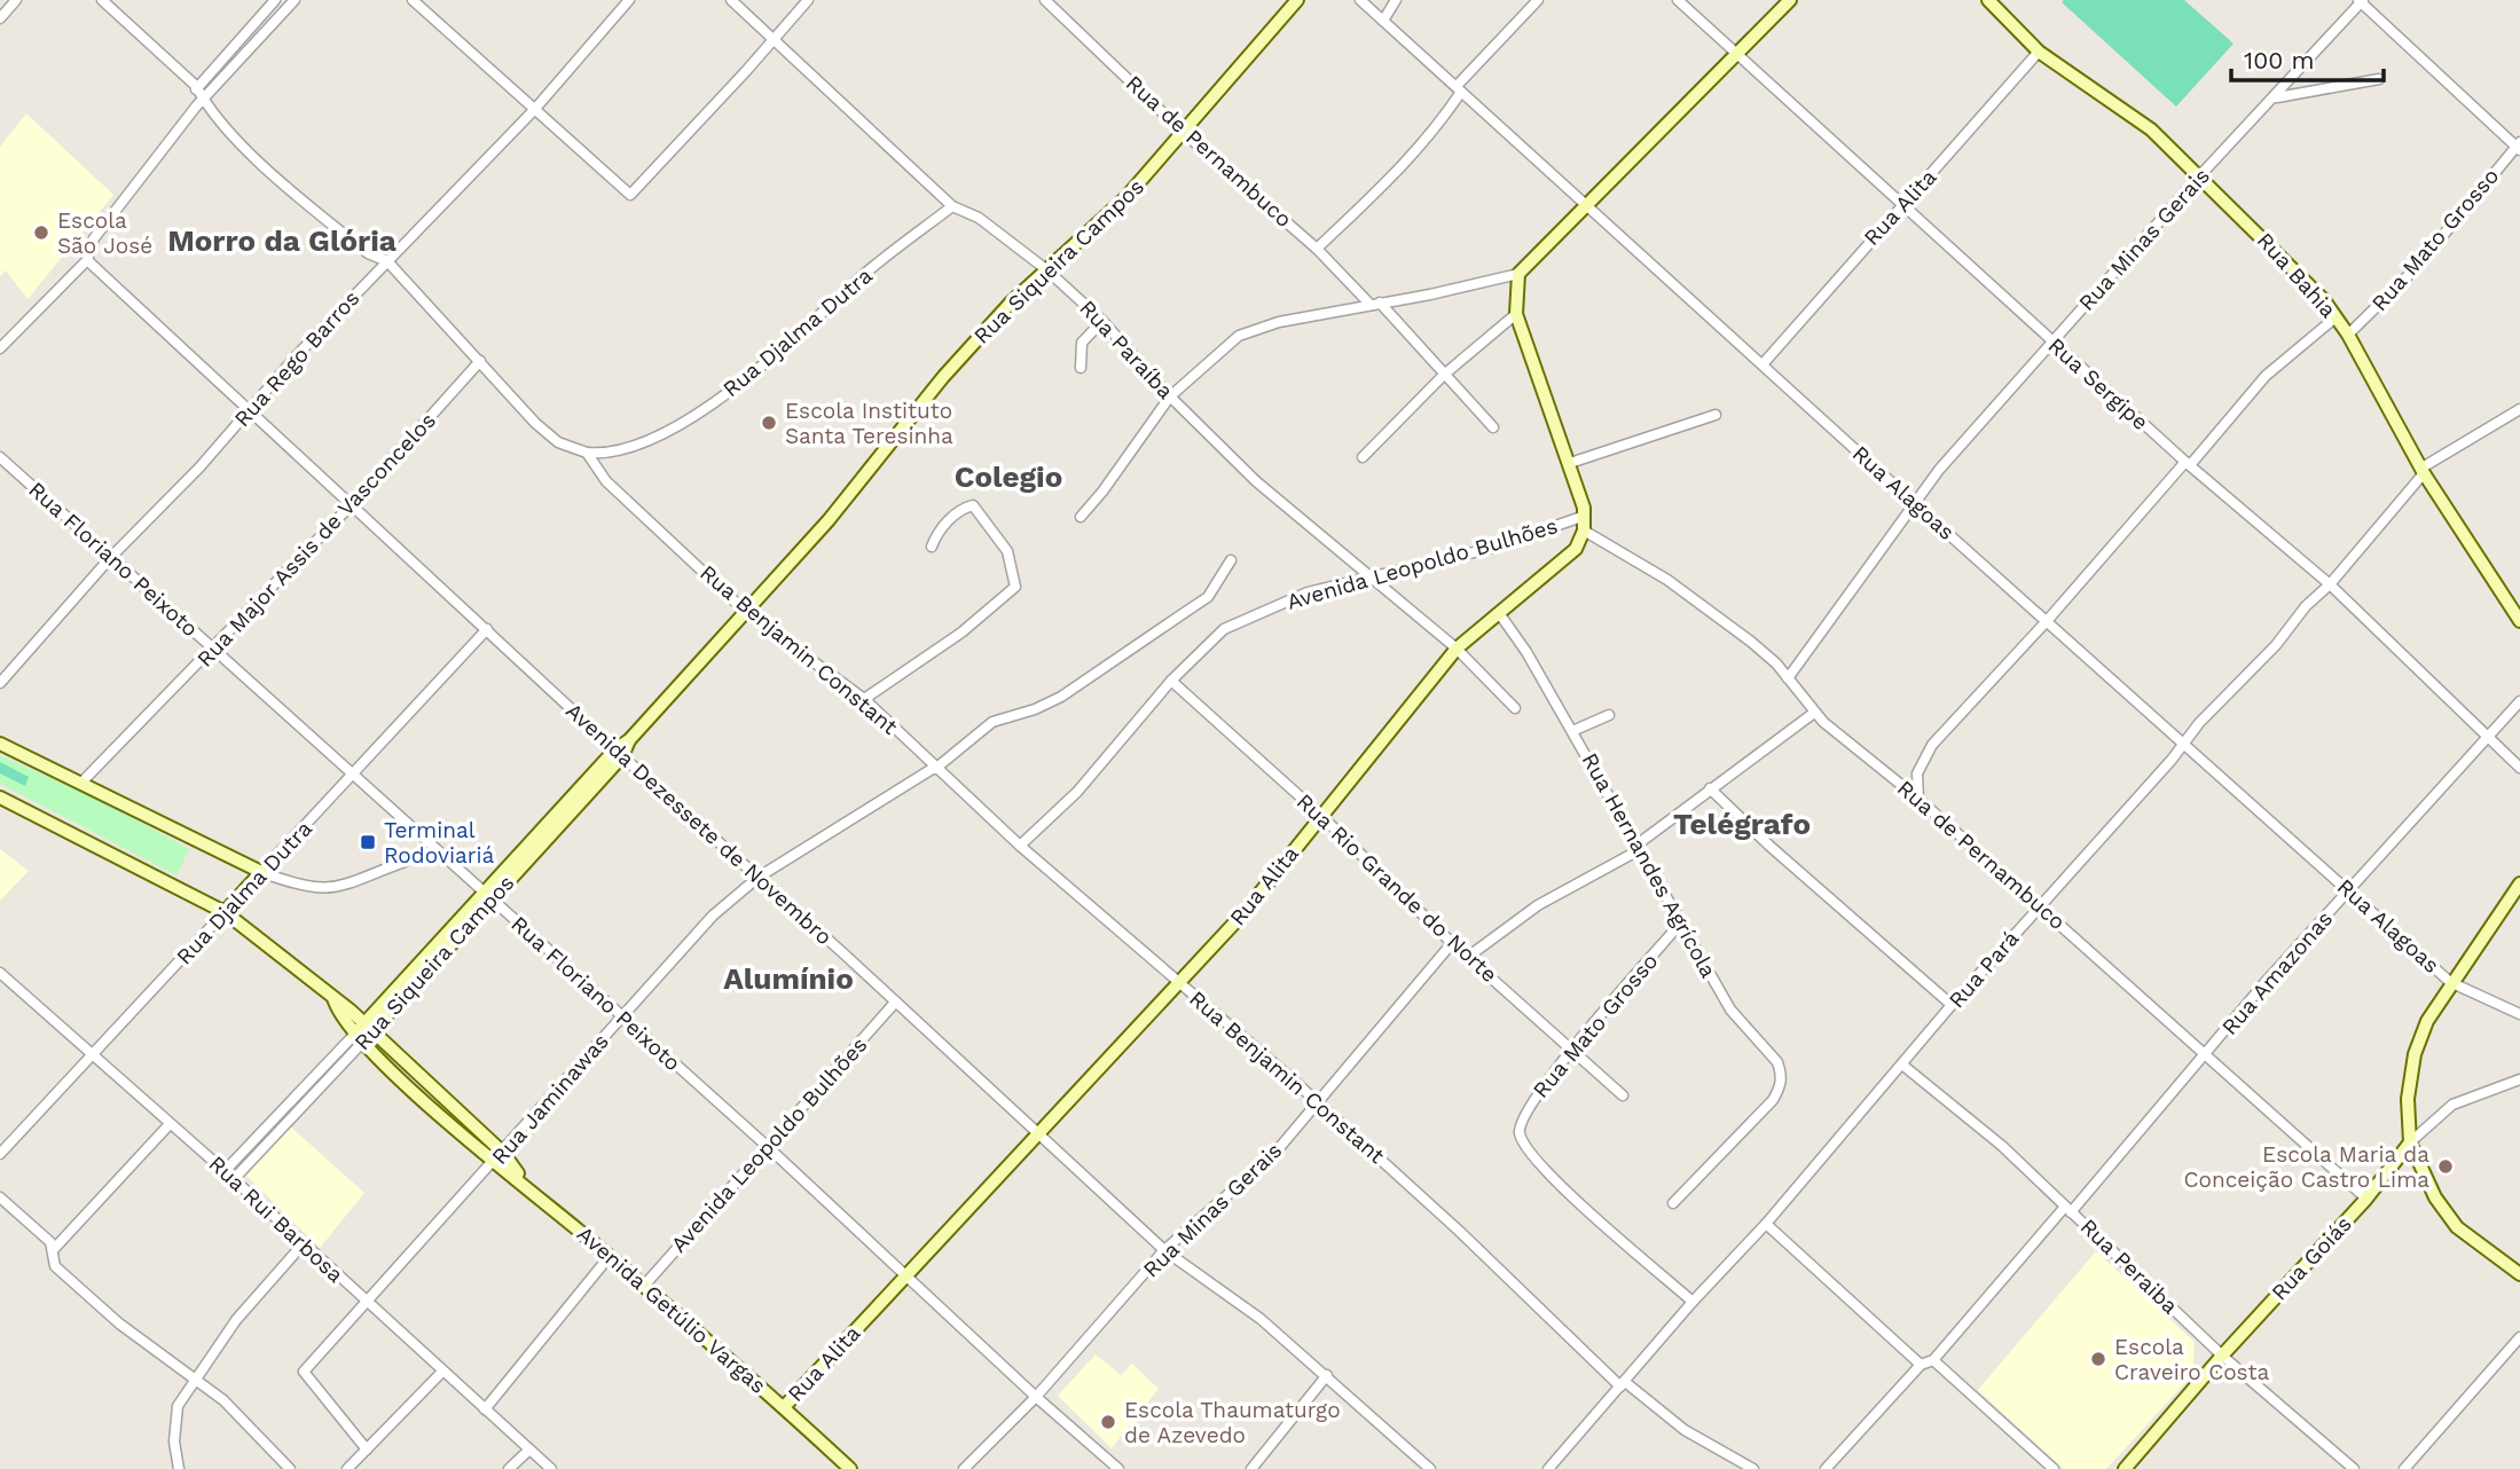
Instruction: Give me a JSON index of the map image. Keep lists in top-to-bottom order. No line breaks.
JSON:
{"streets":{"street":["Rua de Pernambuco","Rua Alita","Rua Minas Gerais","Rua Mato Grosso","Rua Siqueira Campos","Rua Bahia","Rua Djalma Dutra","Rua Paraíba","Rua Rego Barros","Rua Sergipe","Rua Alagoas","Rua Major Assis de Vasconcelos","Rua Floriano Peixoto","Avenida Leopoldo Bulhões","Rua Benjamin Constant","Avenida Dezessete de Novembro","Rua Hernandes Agrícola","Rua Rio Grande do Norte","Rua Pará","Rua Amazonas","Rua Jaminawas","Rua Rui Barbosa","Rua Goiás","Rua Peraiba","Avenida Getúlio Vargas"]},"crossings":[["Rua de Pernambuco","Rua Alita"],["Rua de Pernambuco","Rua Minas Gerais"],["Rua de Pernambuco","Rua Siqueira Campos"],["Rua de Pernambuco","Rua Pará"],["Rua de Pernambuco","Rua Amazonas"],["Rua de Pernambuco","Rua Goiás"],["Rua Alita","Rua Bahia"],["Rua Alita","Rua Paraíba"],["Rua Alita","Rua Sergipe"],["Rua Alita","Rua Alagoas"],["Rua Alita","Rua Floriano Peixoto"],["Rua Alita","Avenida Leopoldo Bulhões"],["Rua Alita","Rua Benjamin Constant"],["Rua Alita","Avenida Dezessete de Novembro"],["Rua Alita","Rua Hernandes Agrícola"],["Rua Alita","Rua Rio Grande do Norte"],["Rua Alita","Avenida Getúlio Vargas"],["Rua Minas Gerais","Rua Bahia"],["Rua Minas Gerais","Rua Sergipe"],["Rua Minas Gerais","Rua Alagoas"],["Rua Minas Gerais","Rua Floriano Peixoto"],["Rua Minas Gerais","Rua Benjamin Constant"],["Rua Minas Gerais","Avenida Dezessete de Novembro"],["Rua Minas Gerais","Rua Rio Grande do Norte"],["Rua Mato Grosso","Rua Bahia"],["Rua Mato Grosso","Rua Hernandes Agrícola"],["Rua Mato Grosso","Rua Rio Grande do Norte"],["Rua Mato Grosso","Rua Pará"],["Rua Siqueira Campos","Rua Paraíba"],["Rua Siqueira Campos","Rua Floriano Peixoto"],["Rua Siqueira Campos","Rua Benjamin Constant"],["Rua Siqueira Campos","Avenida Dezessete de Novembro"],["Rua Siqueira Campos","Rua Rui Barbosa"],["Rua Siqueira Campos","Avenida Getúlio Vargas"],["Rua Bahia","Rua Pará"],["Rua Djalma Dutra","Rua Paraíba"],["Rua Djalma Dutra","Rua Floriano Peixoto"],["Rua Djalma Dutra","Rua Benjamin Constant"],["Rua Djalma Dutra","Avenida Dezessete de Novembro"],["Rua Djalma Dutra","Rua Rui Barbosa"],["Rua Djalma Dutra","Avenida Getúlio Vargas"],["Rua Paraíba","Avenida Leopoldo Bulhões"],["Rua Rego Barros","Rua Floriano Peixoto"],["Rua Rego Barros","Rua Benjamin Constant"],["Rua Rego Barros","Avenida Dezessete de Novembro"],["Rua Sergipe","Rua Pará"],["Rua Sergipe","Rua Amazonas"],["Rua Alagoas","Rua Pará"],["Rua Alagoas","Rua Amazonas"],["Rua Major Assis de Vasconcelos","Rua Floriano Peixoto"],["Rua Major Assis de Vasconcelos","Rua Benjamin Constant"],["Rua Major Assis de Vasconcelos","Avenida Dezessete de Novembro"],["Rua Floriano Peixoto","Avenida Leopoldo Bulhões"],["Rua Floriano Peixoto","Rua Jaminawas"],["Avenida Leopoldo Bulhões","Rua Benjamin Constant"],["Avenida Leopoldo Bulhões","Avenida Dezessete de Novembro"],["Avenida Leopoldo Bulhões","Rua Rio Grande do Norte"],["Avenida Leopoldo Bulhões","Avenida Getúlio Vargas"],["Rua Benjamin Constant","Rua Pará"],["Rua Benjamin Constant","Rua Jaminawas"],["Avenida Dezessete de Novembro","Rua Jaminawas"],["Rua Pará","Rua Peraiba"],["Rua Amazonas","Rua Peraiba"],["Rua Jaminawas","Rua Rui Barbosa"],["Rua Jaminawas","Avenida Getúlio Vargas"],["Rua Goiás","Rua Peraiba"]],"districts":["Morro da Glória","Colegio","Telégrafo","Alumínio"],"places":{"other":["Escola São José","Escola Instituto Santa Teresinha","Escola Maria da Conceição Castro Lima","Escola Craveiro Costa","Escola Thaumaturgo de Azevedo"],"transit":["Terminal Rodoviariá"]},"scale_bar":"100 m"}
